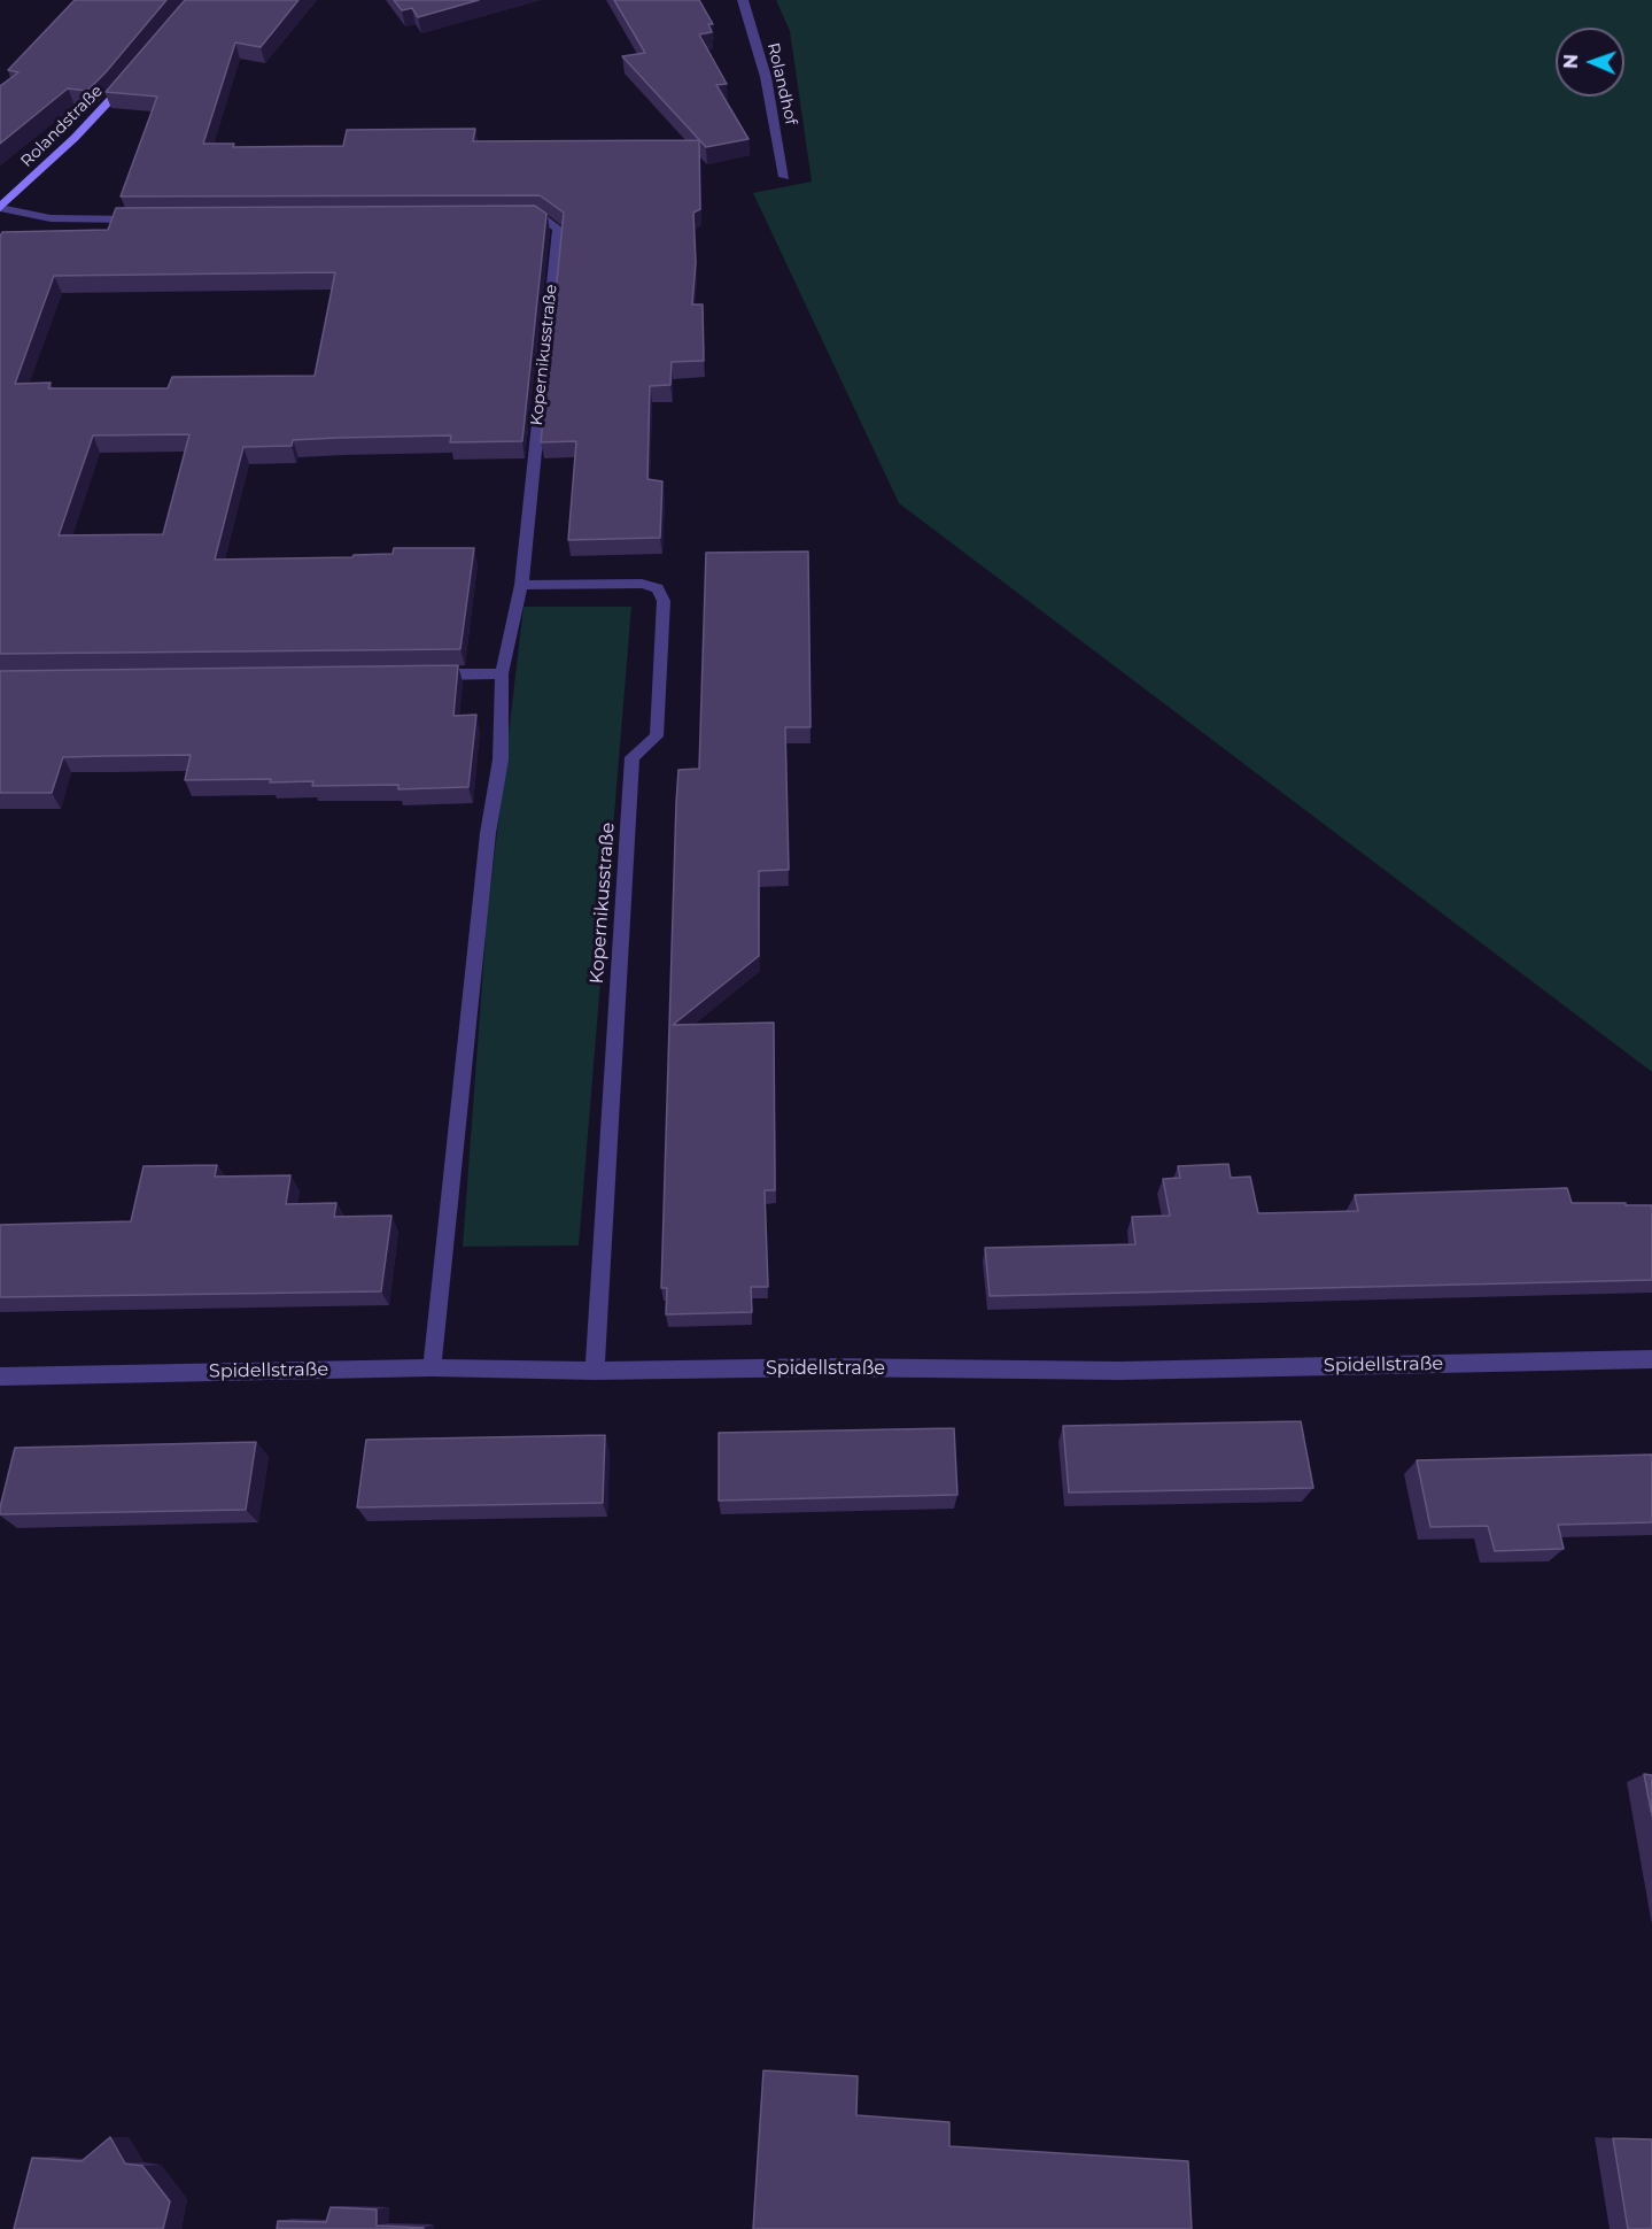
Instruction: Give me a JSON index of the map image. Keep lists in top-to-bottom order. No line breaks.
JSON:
{"streets":{"main road":["Rolandstraße"],"street":["Rolandhof","Kopernikusstraße","Spidellstraße"]},"crossings":[["Kopernikusstraße","Spidellstraße"]],"north":"left"}
